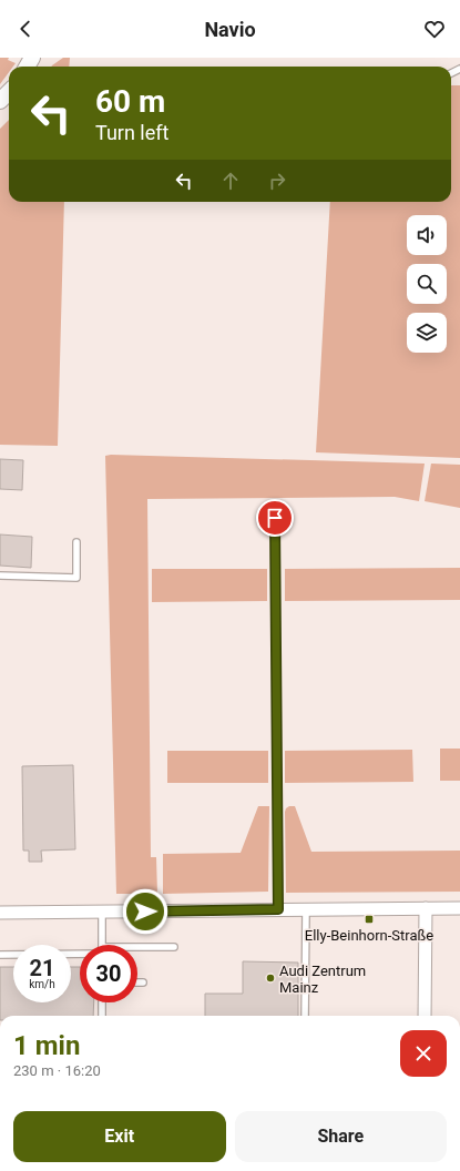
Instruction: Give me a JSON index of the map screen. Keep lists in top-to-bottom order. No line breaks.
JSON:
{"places":{"transit":["Elly-Beinhorn-Straße"],"other":["Audi Zentrum Mainz"]},"page":{"header":"Navio","turn":["60 m","Turn left"],"speed":"21 km/h","limit":"30","heading":["1 min","230 m · 16:20"],"buttons":["Exit","Share"]}}
